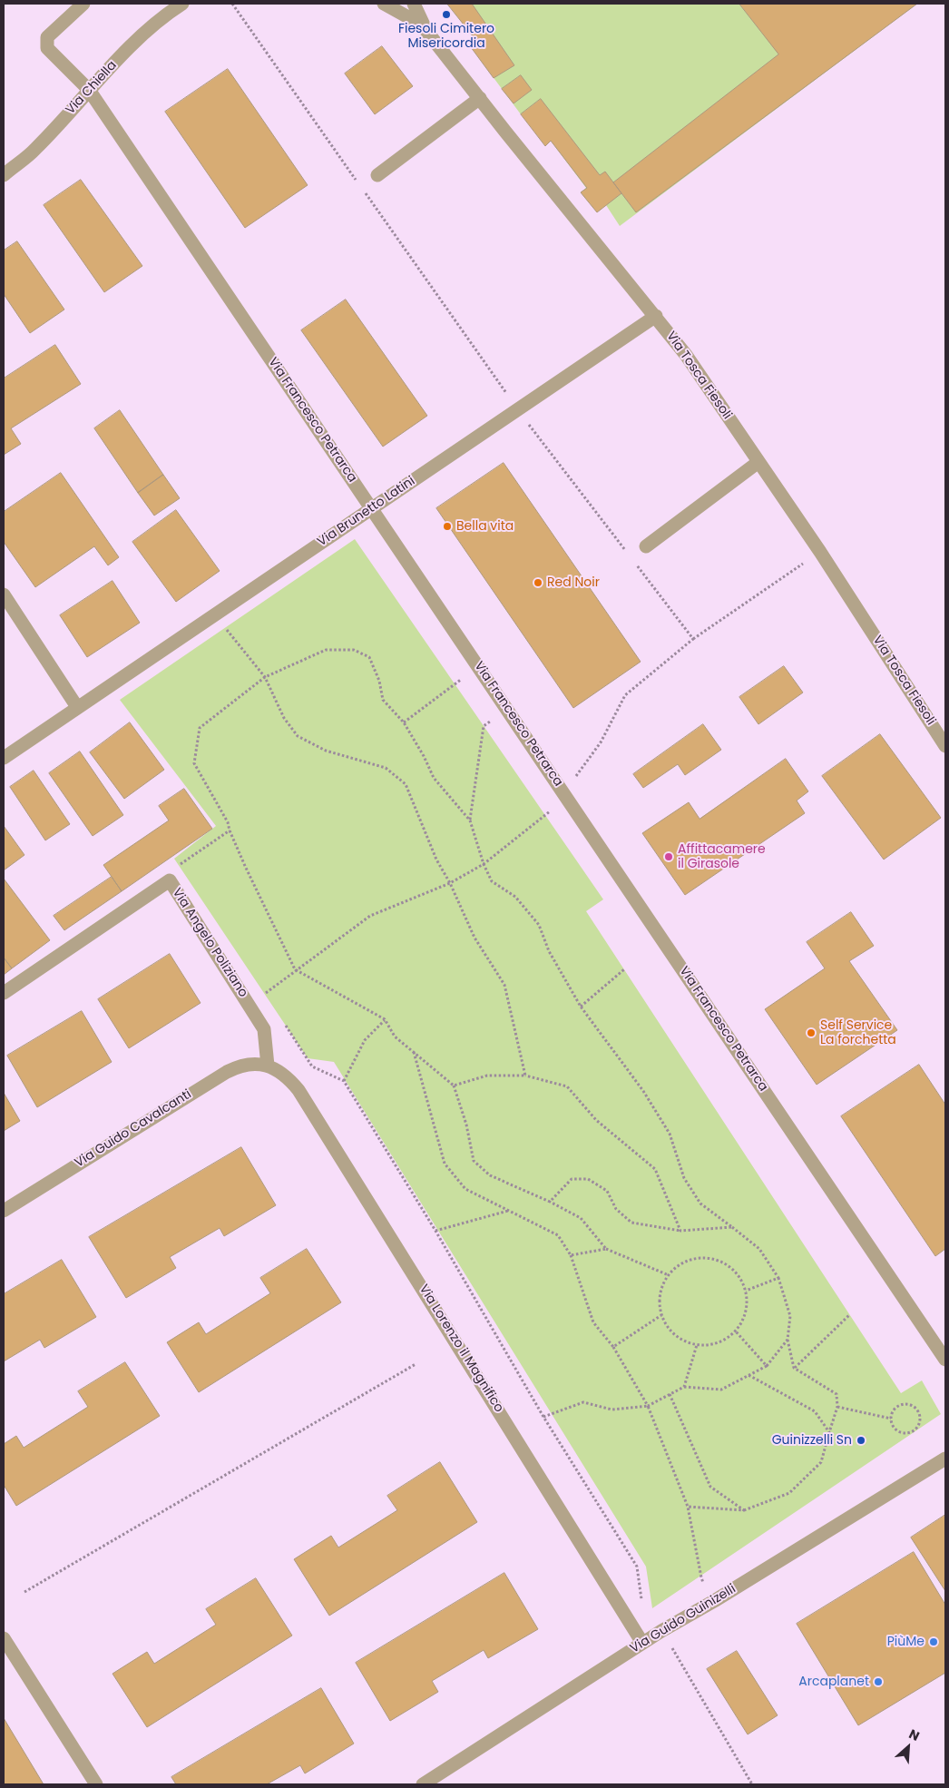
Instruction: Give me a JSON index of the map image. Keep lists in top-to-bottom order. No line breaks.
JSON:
{"streets":{"street":["Via Chiella","Via Tosca Fiesoli","Via Francesco Petrarca","Via Brunetto Latini","Via Angelo Poliziano","Via Guido Cavalcanti","Via Lorenzo il Magnifico","Via Guido Guinizelli"]},"crossings":[["Via Chiella","Via Francesco Petrarca"],["Via Tosca Fiesoli","Via Brunetto Latini"],["Via Francesco Petrarca","Via Brunetto Latini"],["Via Angelo Poliziano","Via Guido Cavalcanti"],["Via Angelo Poliziano","Via Lorenzo il Magnifico"],["Via Guido Cavalcanti","Via Lorenzo il Magnifico"],["Via Lorenzo il Magnifico","Via Guido Guinizelli"]],"places":["Fiesoli Cimitero Misericordia","Bella vita","Red Noir","Affittacamere il Girasole","Self Service La forchetta","Guinizzelli Sn","PiùMe","Arcaplanet"],"north":"top right"}
